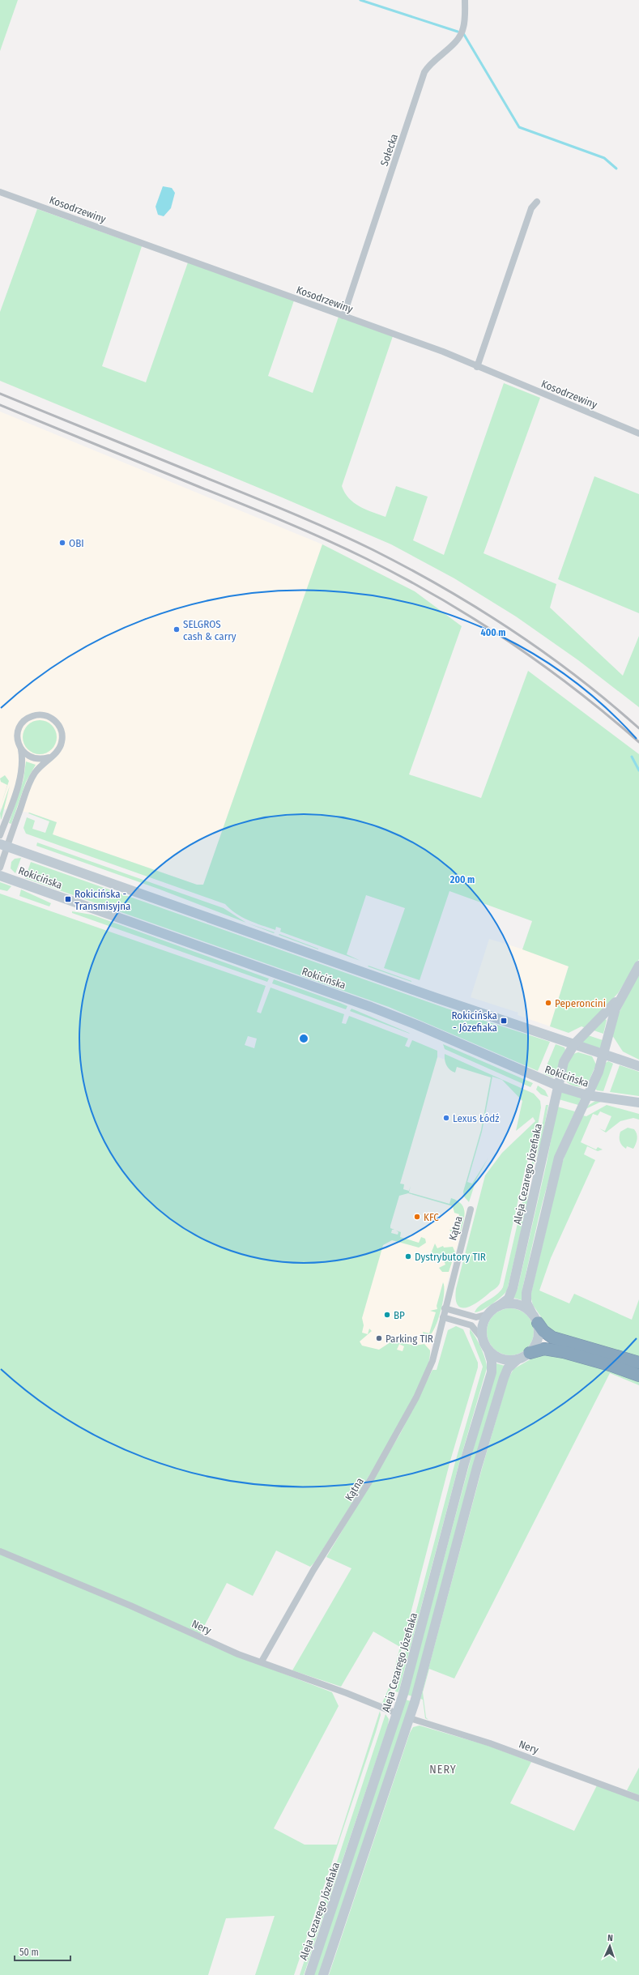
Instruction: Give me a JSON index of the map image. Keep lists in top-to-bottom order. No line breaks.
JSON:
{"streets":{"main road":["Rokicińska","Aleja Cezarego Józefiaka"],"street":["Sołecka","Kosodrzewiny","Kątna","Nery"]},"crossings":[["Sołecka","Kosodrzewiny"],["Rokicińska","Aleja Cezarego Józefiaka"],["Aleja Cezarego Józefiaka","Nery"],["Kątna","Nery"]],"districts":["NERY"],"places":{"other":["OBI","SELGROS cash & carry","Peperoncini","Lexus Łódź","KFC","Dystrybutory TIR","BP","Parking TIR"],"transit":["Rokicińska - Transmisyjna","Rokicińska - Józefiaka"]},"scale_bar":"50 m","north":"top","rings":["400 m","200 m"]}
